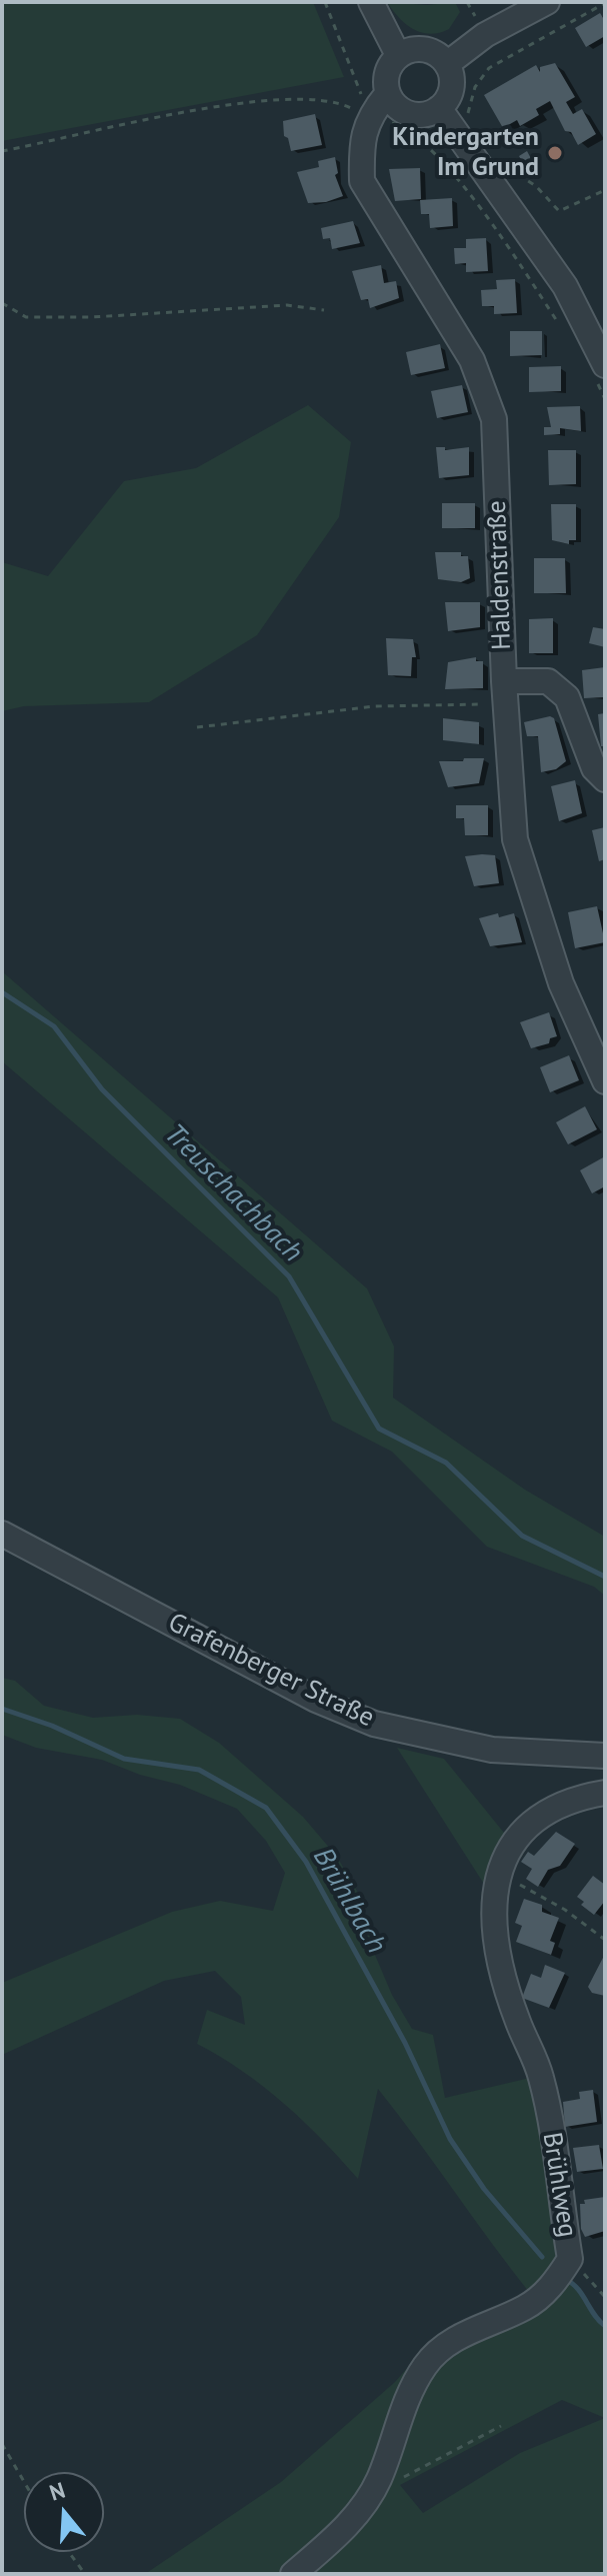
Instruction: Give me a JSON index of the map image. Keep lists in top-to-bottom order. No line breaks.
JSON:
{"streets":{"street":["Haldenstraße","Grafenberger Straße","Brühlweg"]},"water":["Treuschachbach","Brühlbach"],"places":["Kindergarten Im Grund"],"north":"top"}
